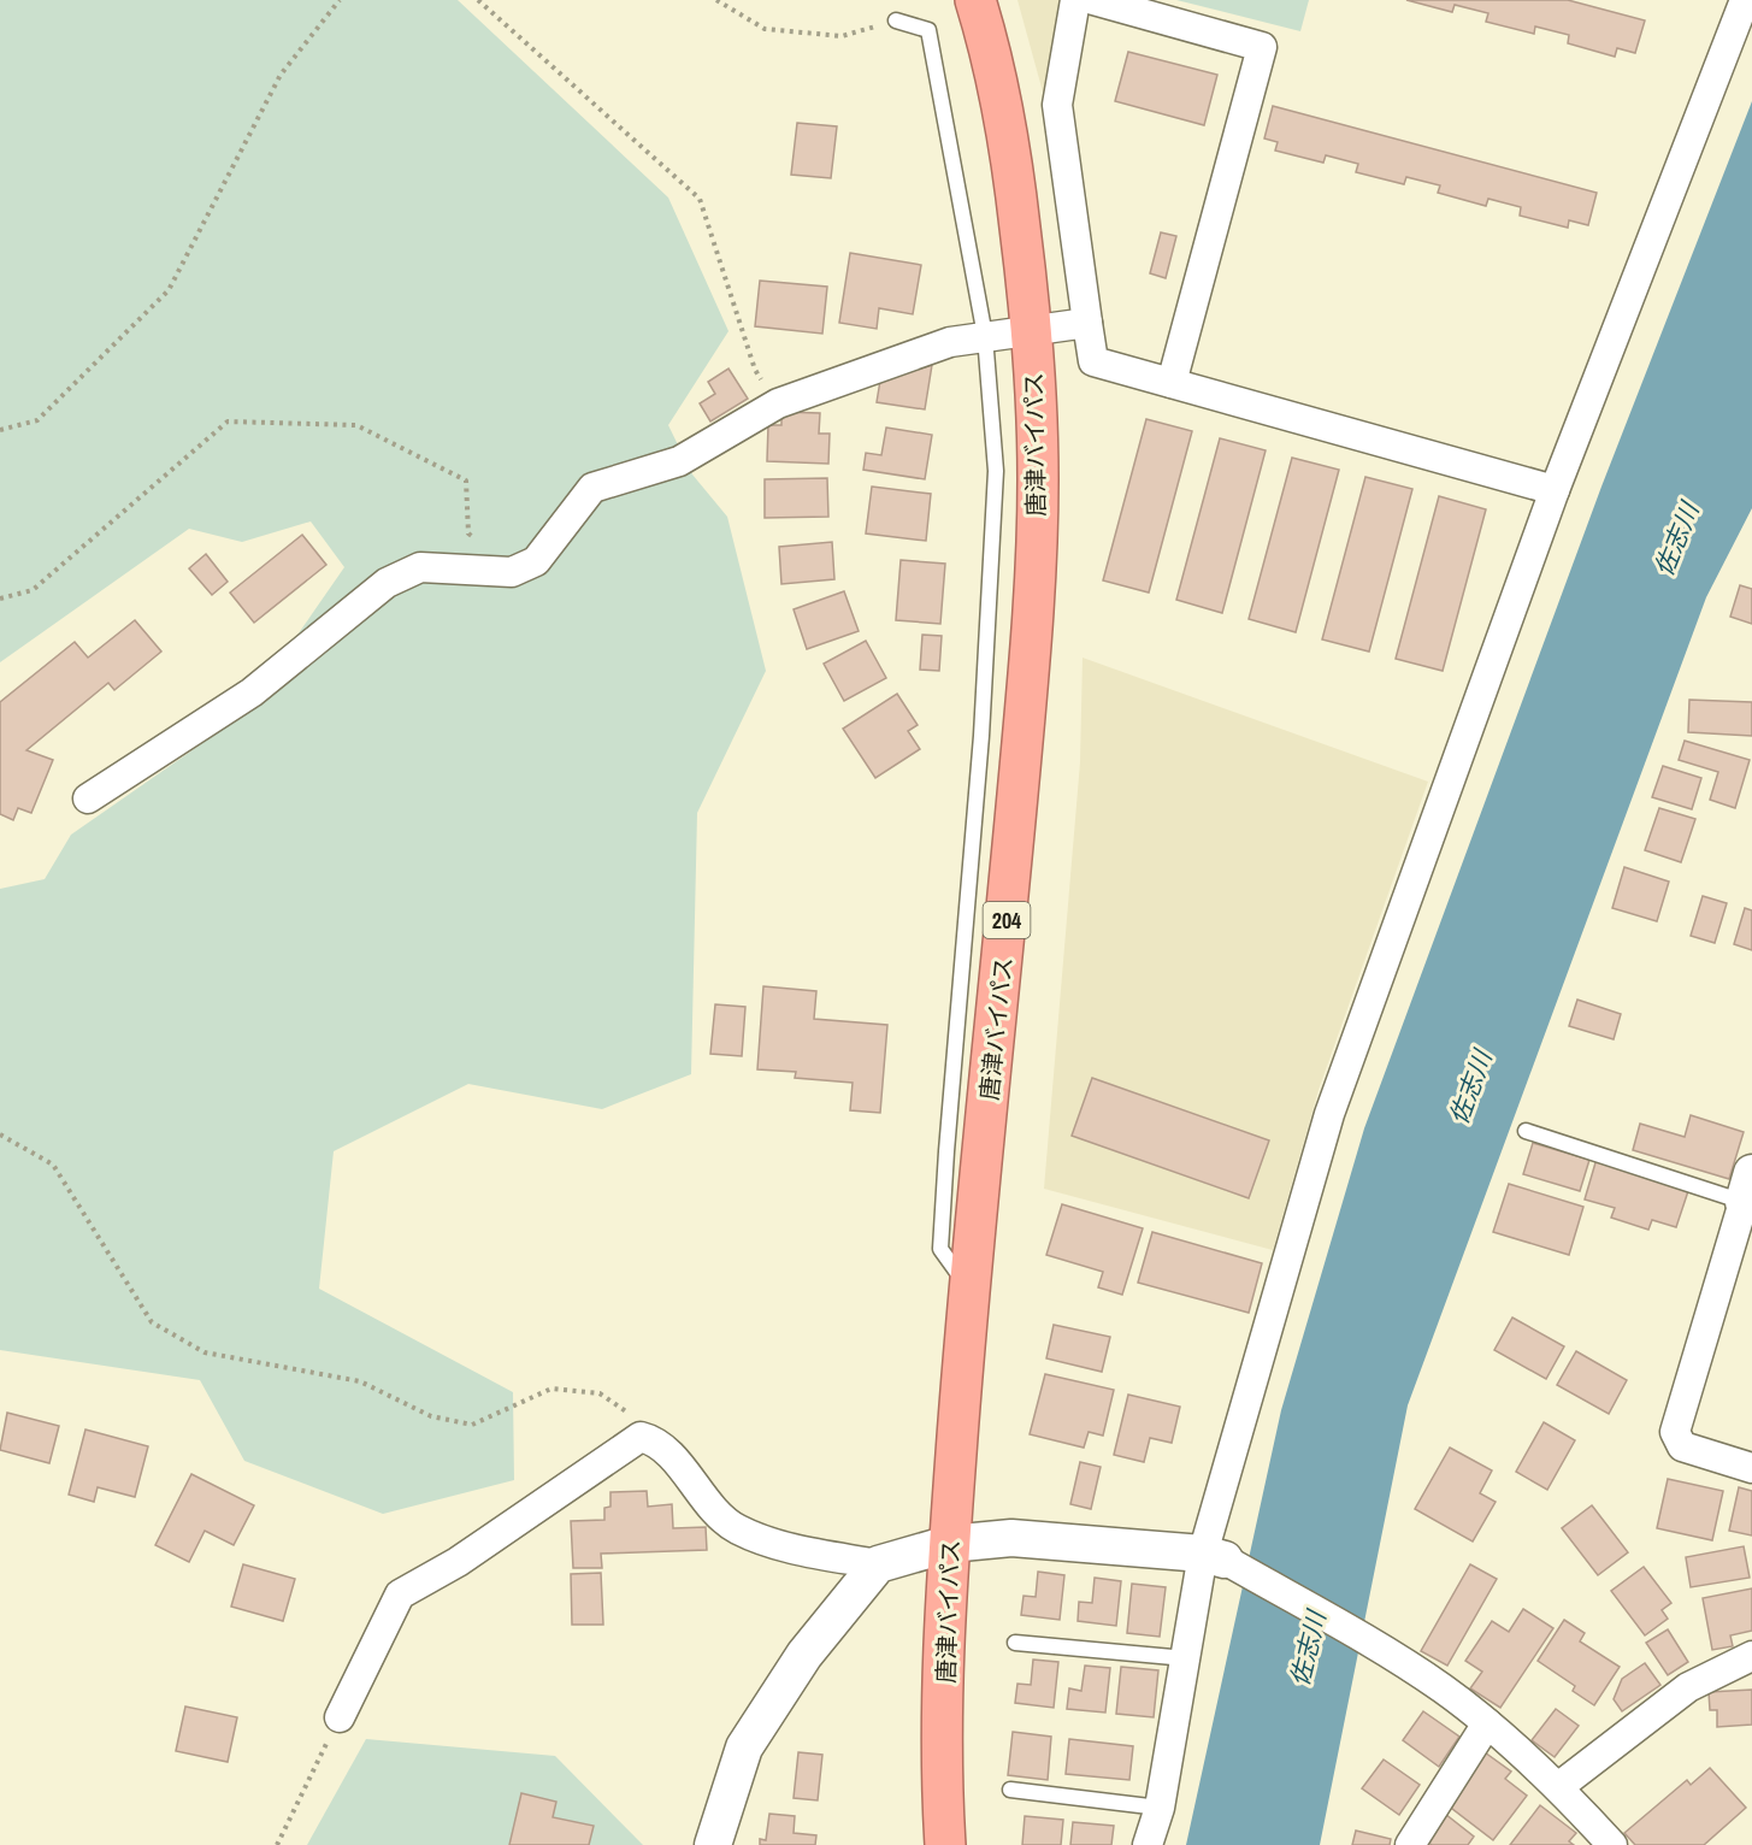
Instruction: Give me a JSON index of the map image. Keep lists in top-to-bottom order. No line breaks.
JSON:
{"streets":{"highway":["唐津バイパス","204"]},"water":["佐志川"]}
